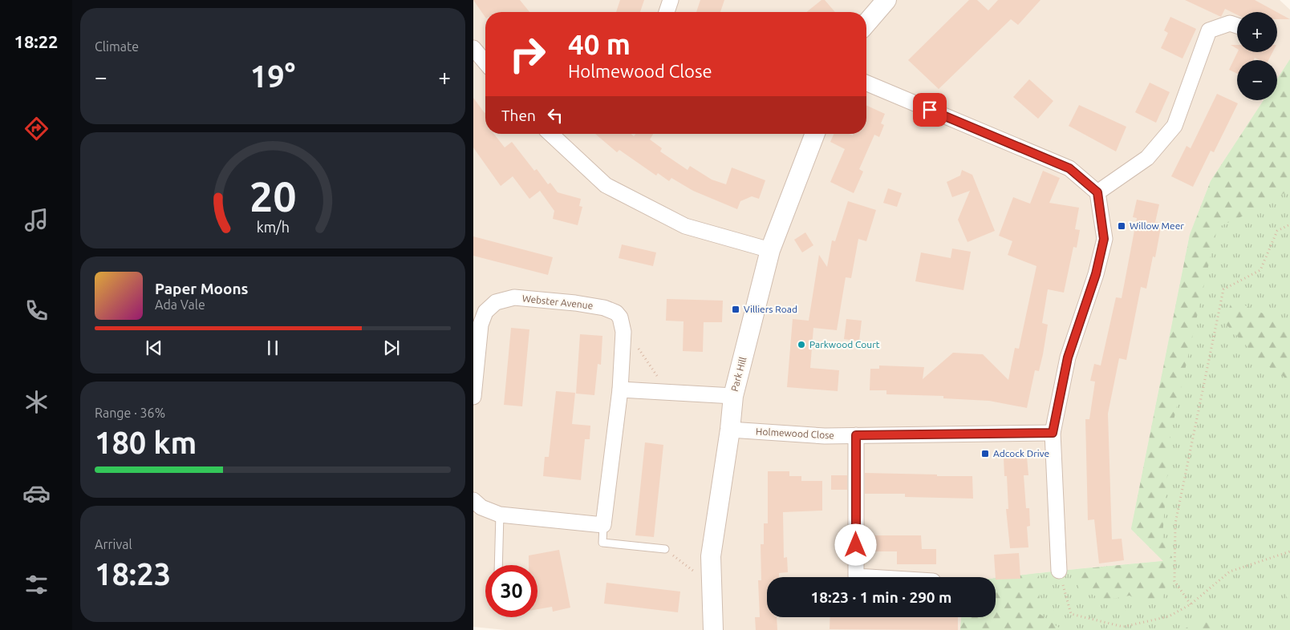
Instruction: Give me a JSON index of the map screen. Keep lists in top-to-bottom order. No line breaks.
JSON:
{"streets":{"street":["Webster Avenue","Park Hill","Holmewood Close"]},"crossings":[["Park Hill","Holmewood Close"]],"places":{"transit":["Willow Meer","Villiers Road","Adcock Drive"],"other":["Parkwood Court"]},"page":{"tabs":"18:22","tile":["Climate",["Range · 36%","180 km"],["Arrival","18:23"]],"map_buttons":["+","−"],"turn":["40 m","Holmewood Close"],"heat":["−","19°","+"],"then":"Then","song":["Paper Moons","Ada Vale"],"limit":"30","trip":"18:23 · 1 min · 290 m","gauge":["20","km/h"]}}
